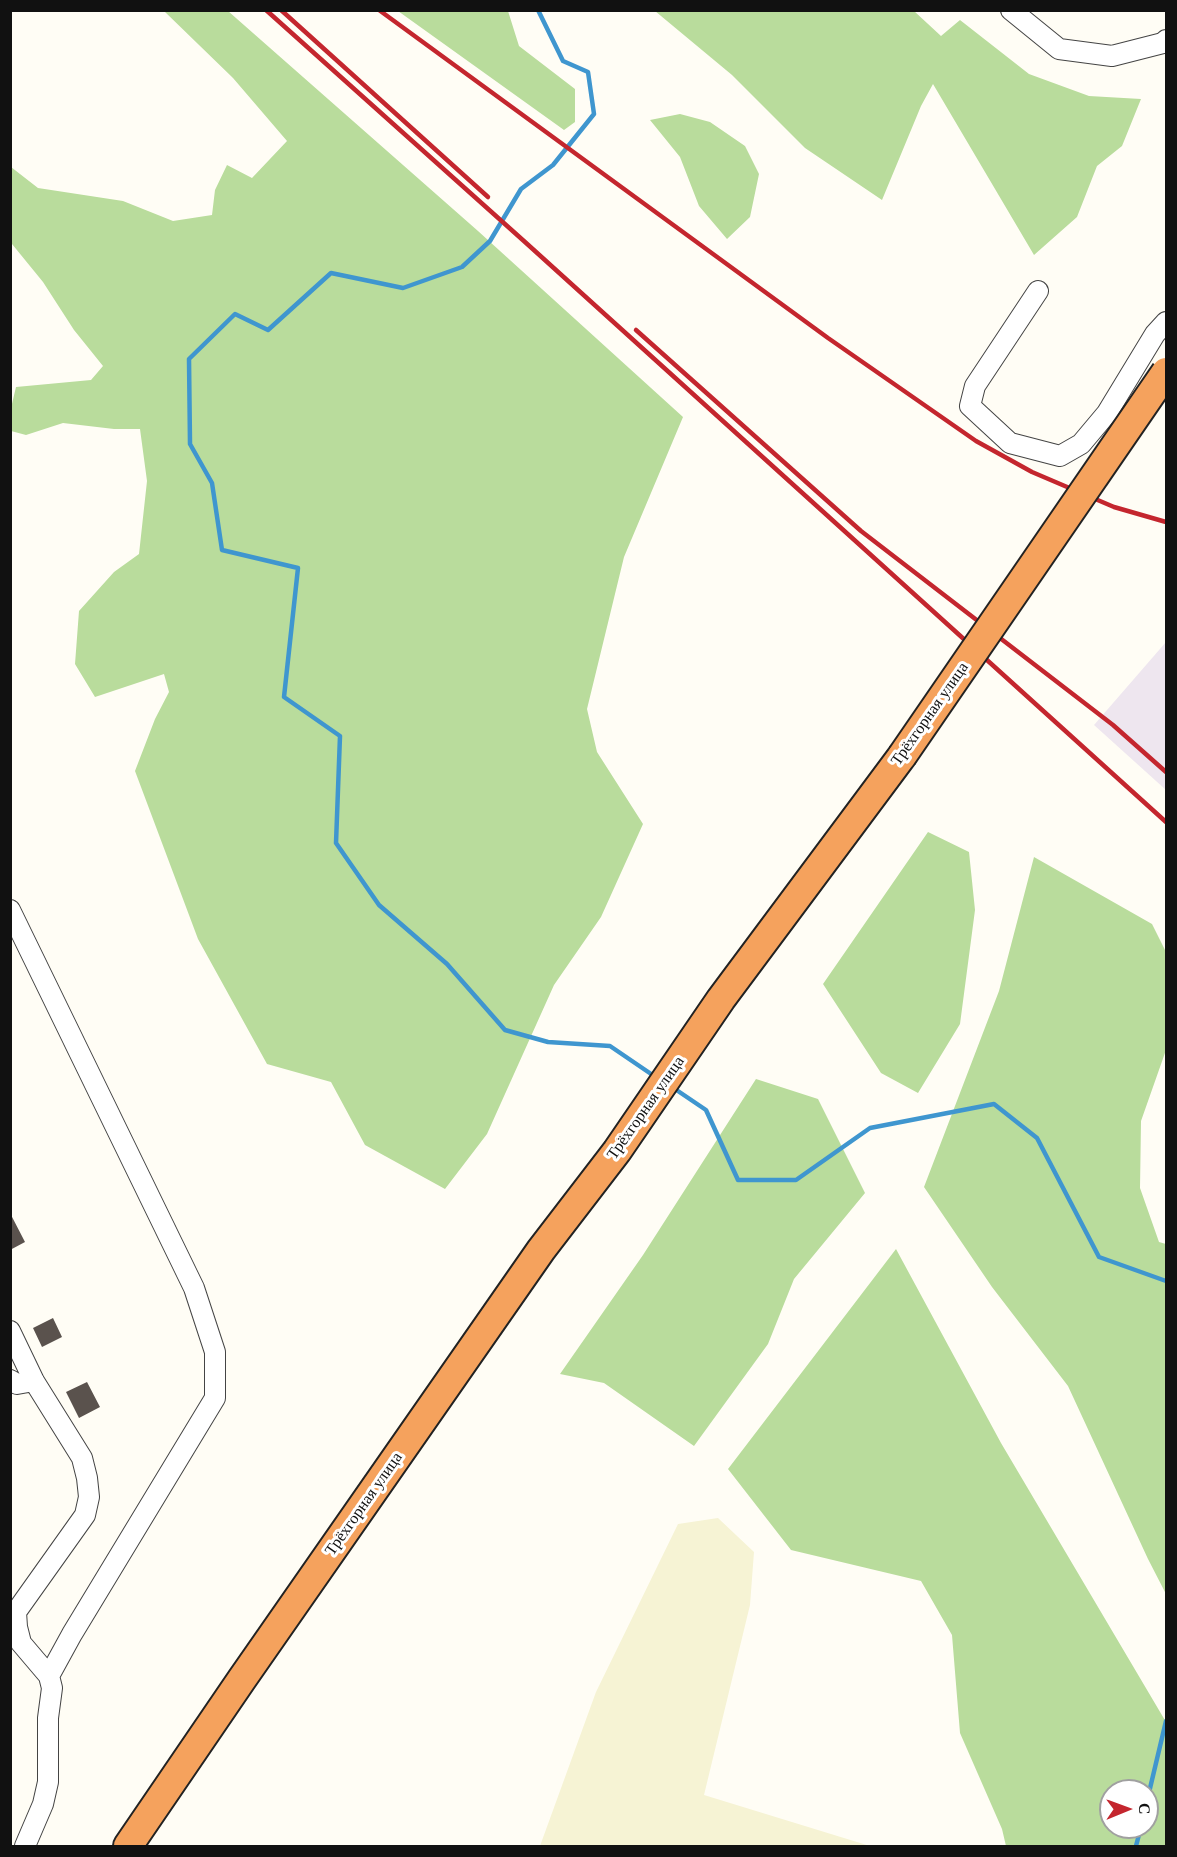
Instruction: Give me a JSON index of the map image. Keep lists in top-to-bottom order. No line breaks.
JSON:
{"streets":{"highway":["Трёхгорная улица"]},"north":"right"}
